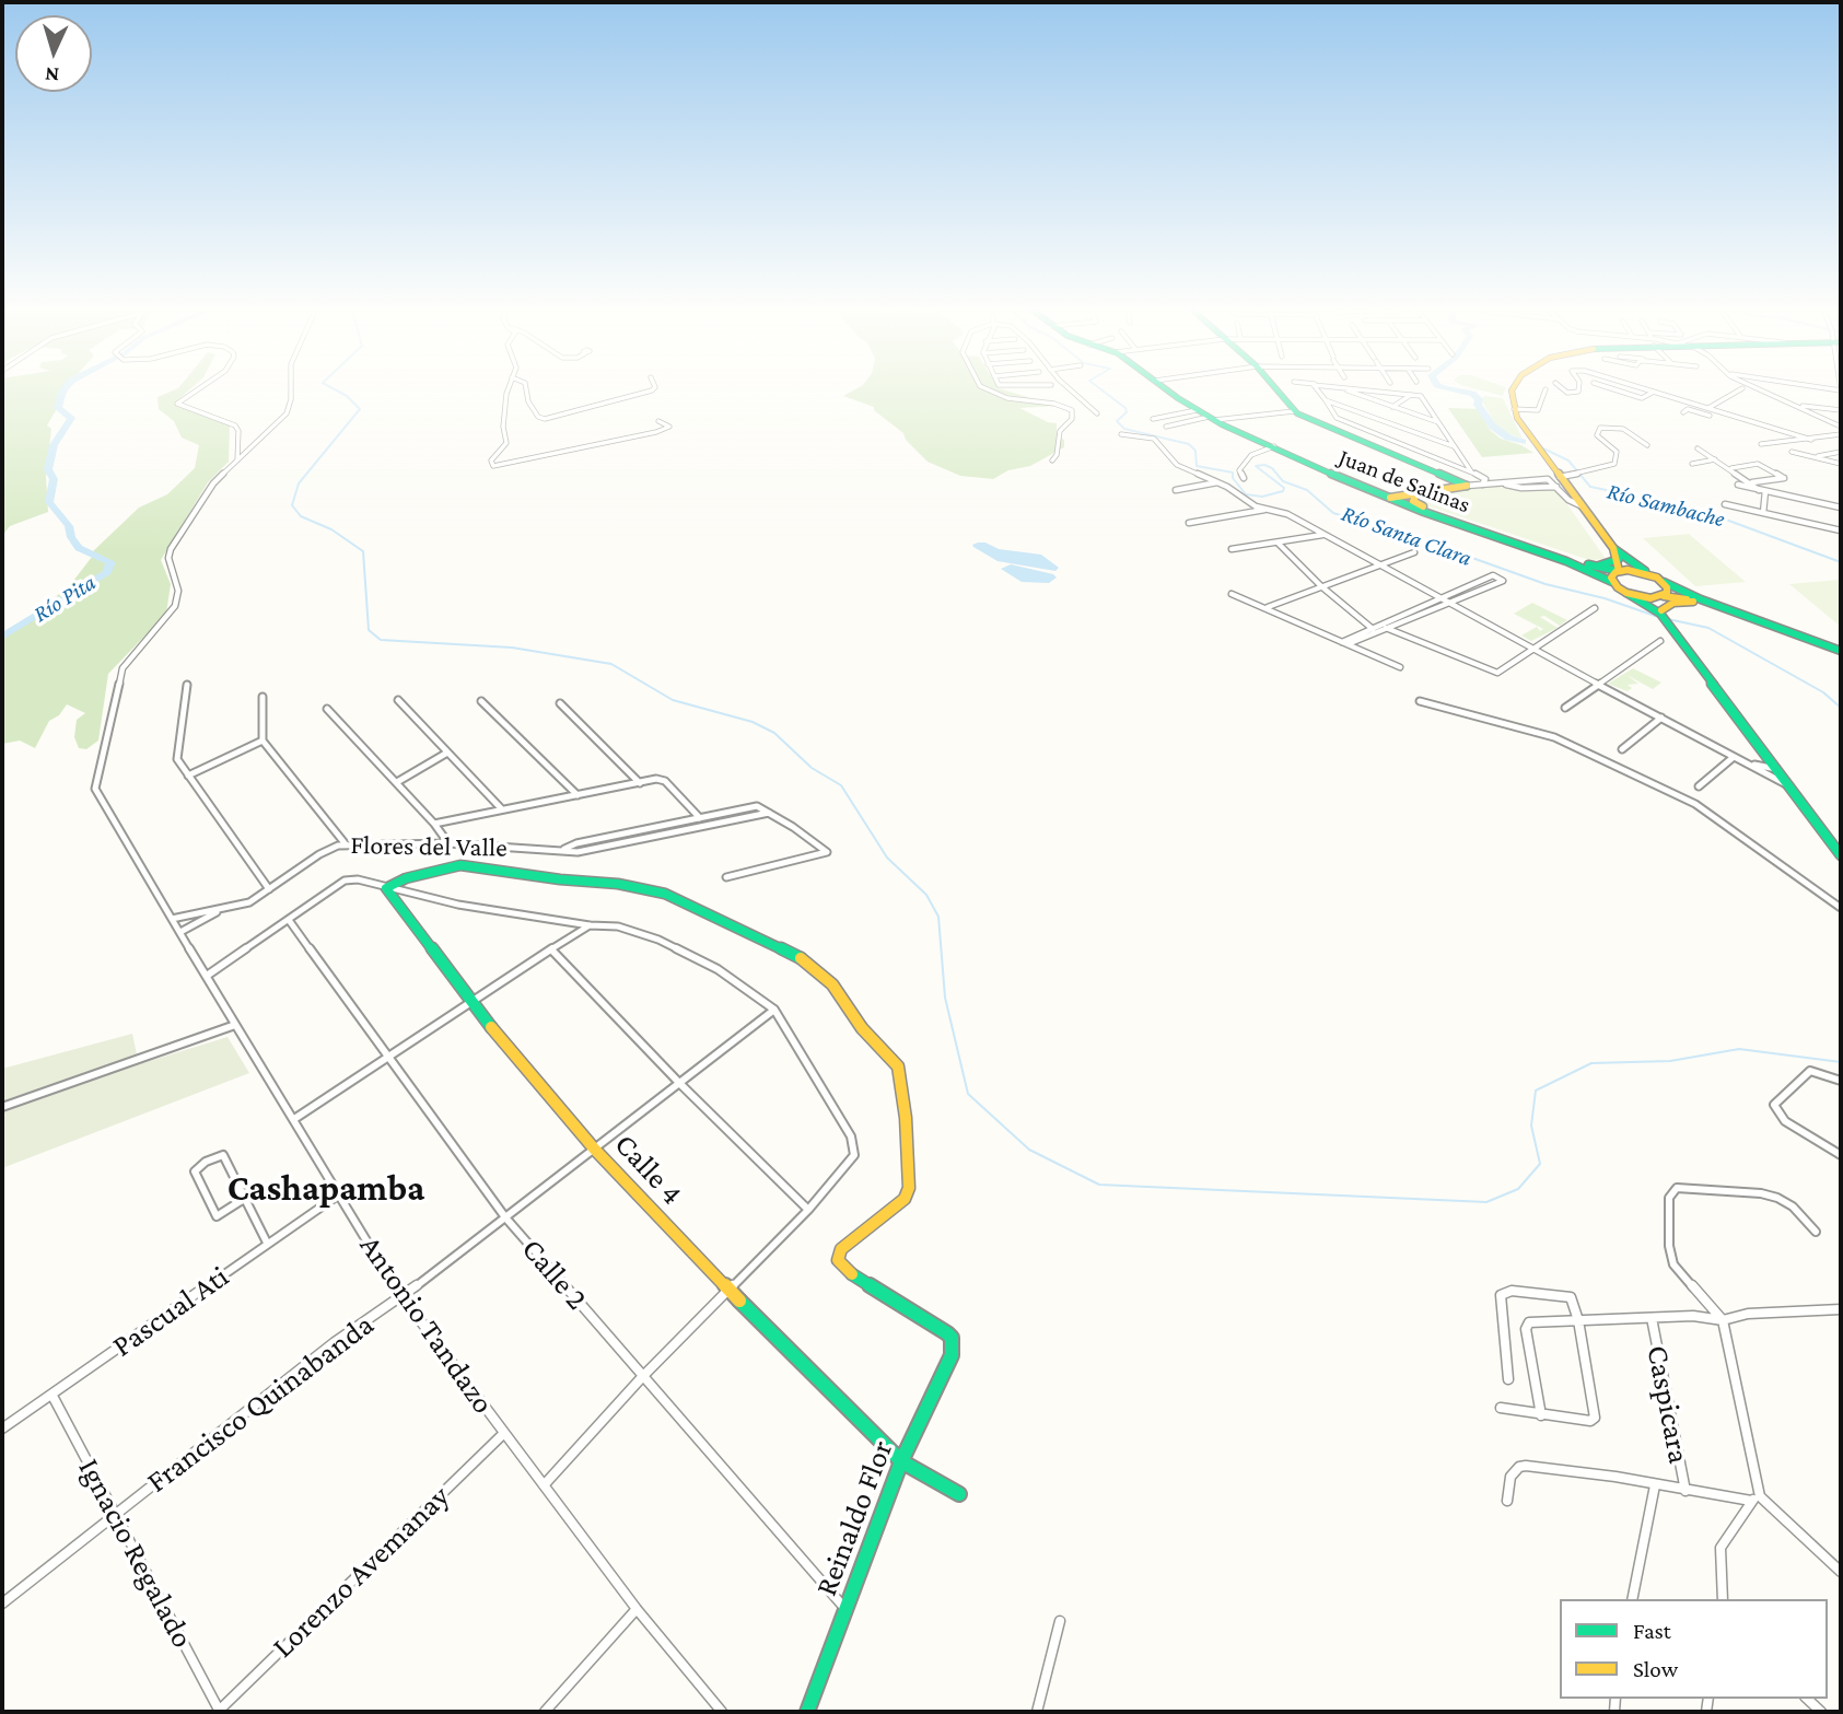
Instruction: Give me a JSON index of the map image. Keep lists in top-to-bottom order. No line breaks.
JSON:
{"streets":{"main road":["Juan de Salinas","Calle 4","Reinaldo Flor"],"street":["Flores del Valle","Calle 2","Pascual Ati","Antonio Tandazo","Francisco Quinabanda","Caspicara","Ignacio Regalado","Lorenzo Avemanay"]},"crossings":[["Flores del Valle","Antonio Tandazo"],["Calle 4","Francisco Quinabanda"],["Calle 4","Reinaldo Flor"],["Calle 2","Francisco Quinabanda"],["Calle 2","Reinaldo Flor"],["Pascual Ati","Antonio Tandazo"],["Pascual Ati","Ignacio Regalado"],["Antonio Tandazo","Francisco Quinabanda"],["Antonio Tandazo","Lorenzo Avemanay"],["Francisco Quinabanda","Ignacio Regalado"],["Ignacio Regalado","Lorenzo Avemanay"]],"districts":["Cashapamba"],"water":["Río Sambache","Río Santa Clara","Río Pita"],"legend":["Fast","Slow"],"north":"bottom"}
